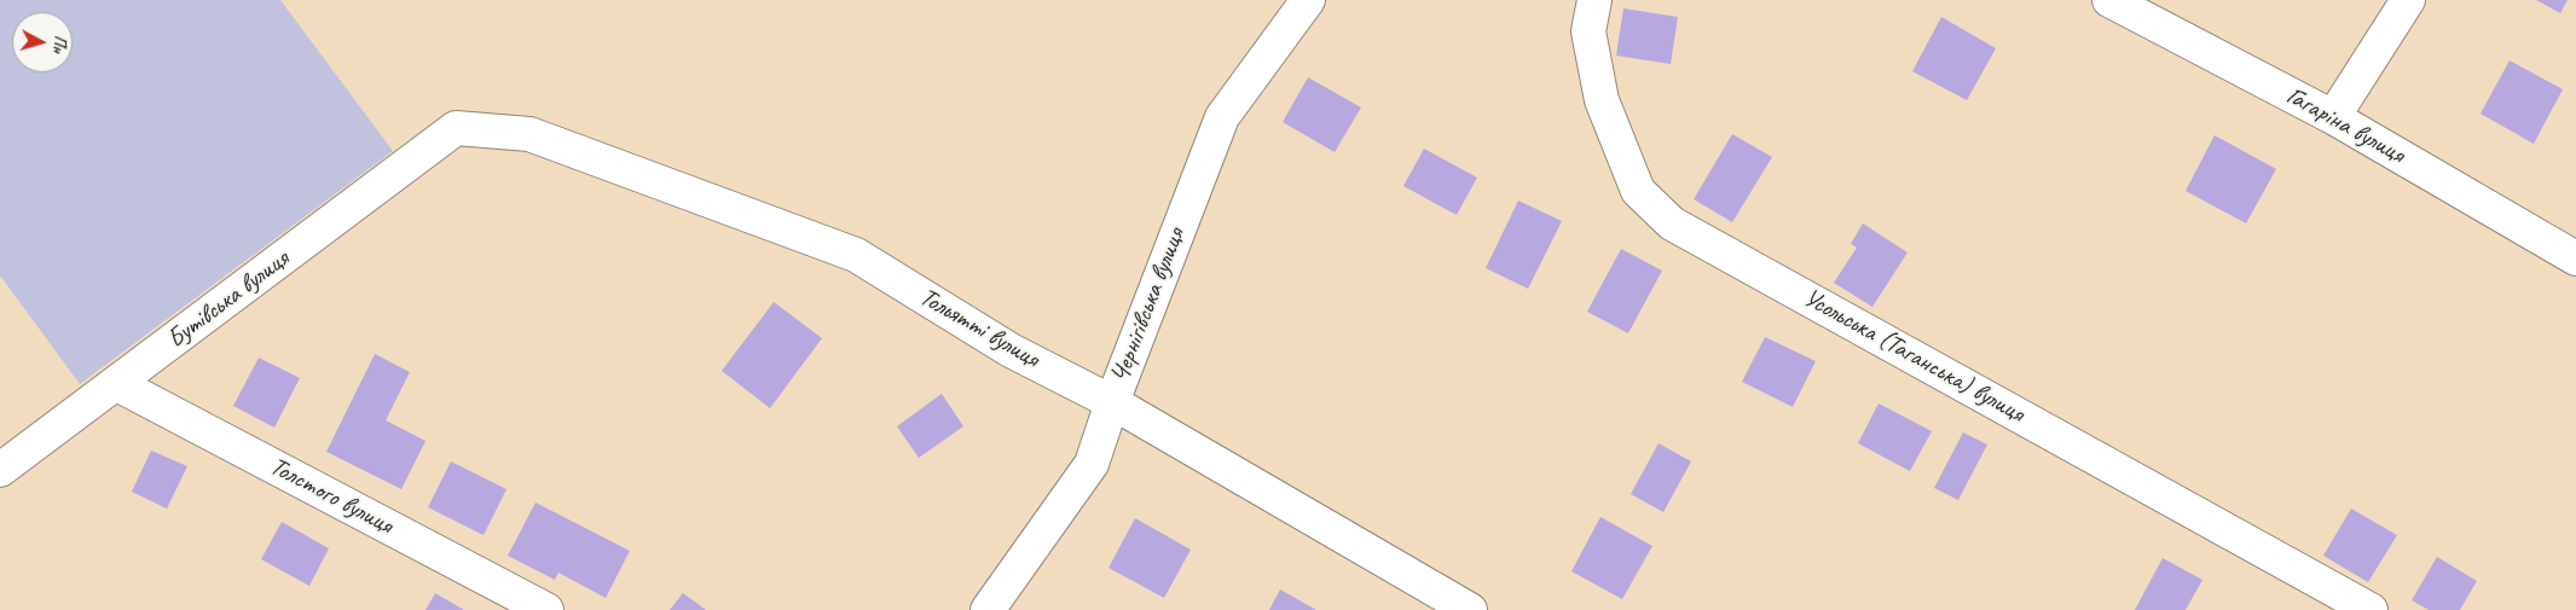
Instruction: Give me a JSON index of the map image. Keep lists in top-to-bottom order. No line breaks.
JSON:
{"streets":{"street":["Гагаріна вулиця","Бутівська вулиця","Чернігівська вулиця","Тольятті вулиця","Усольська (Таганська) вулиця","Толстого вулиця"]},"crossings":[["Бутівська вулиця","Тольятті вулиця"],["Бутівська вулиця","Толстого вулиця"],["Чернігівська вулиця","Тольятті вулиця"]],"north":"right"}
